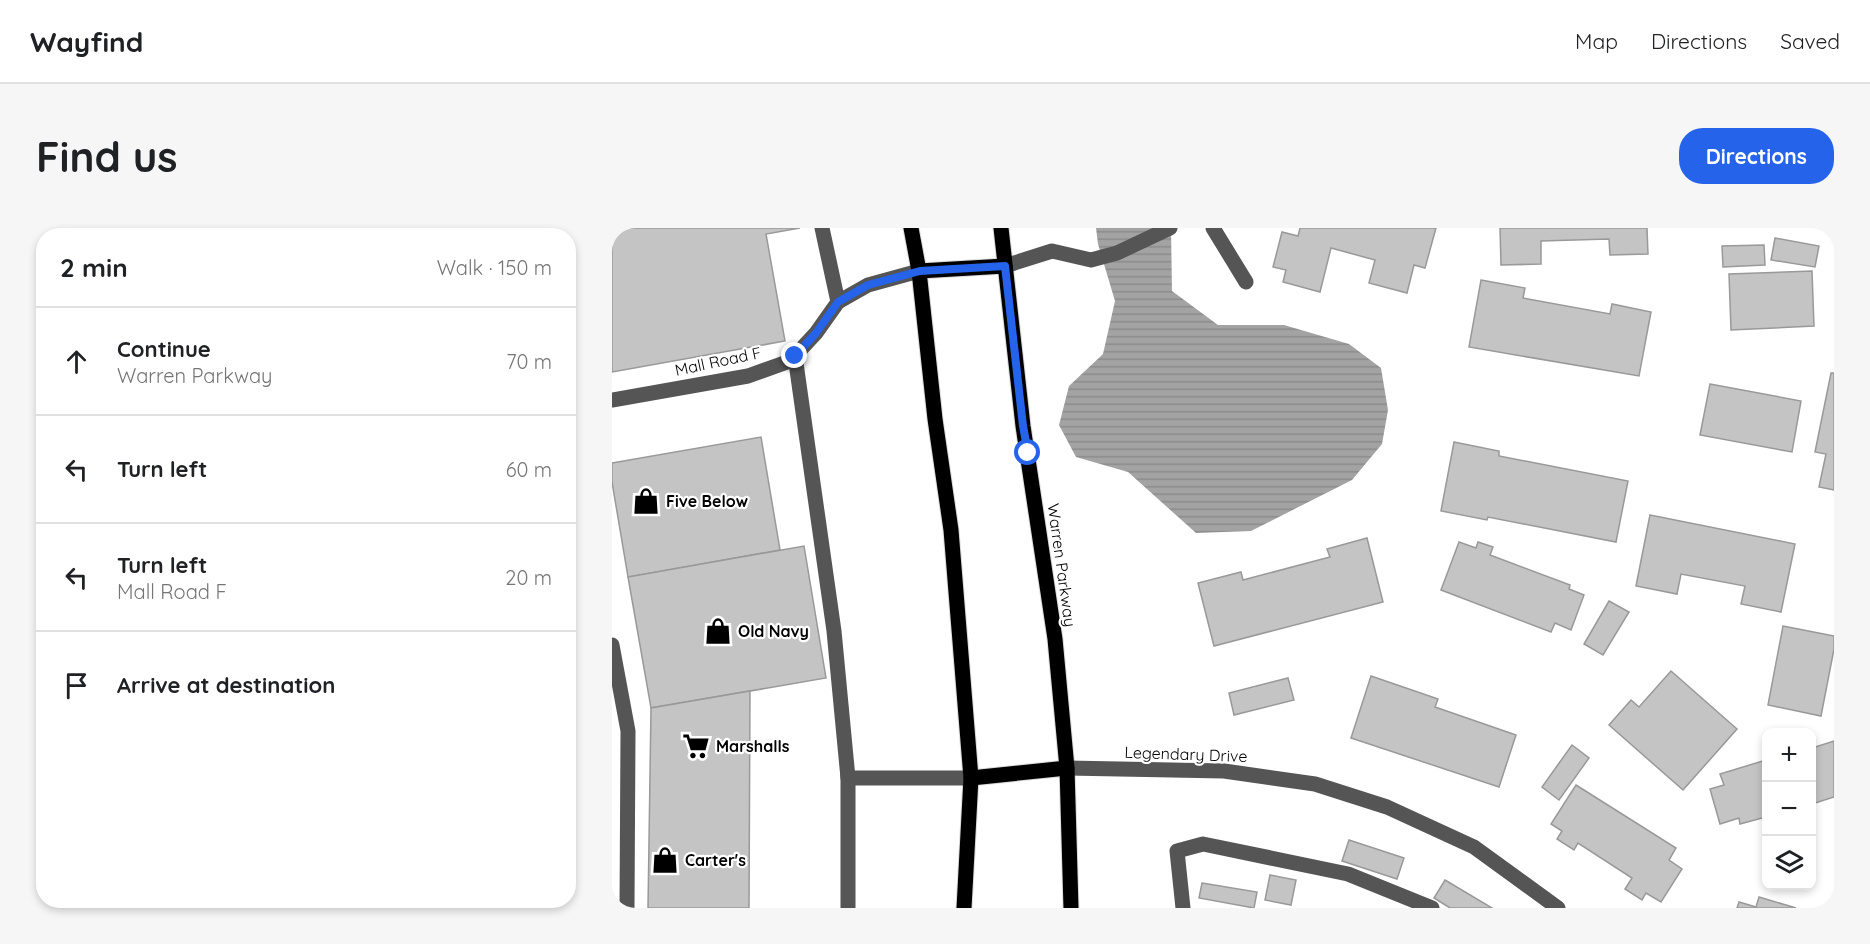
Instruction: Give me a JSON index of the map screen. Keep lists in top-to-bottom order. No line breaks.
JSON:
{"streets":{"main road":["Warren Parkway"],"street":["Mall Road F","Legendary Drive"]},"crossings":[["Warren Parkway","Legendary Drive"]],"places":{"shop":["Five Below","Old Navy","Carter's"],"supermarket":["Marshalls"]},"page":{"header":"Wayfind","nav":["Map","Directions","Saved"],"buttons":"Directions","title":"Find us","heading":["2 min","Walk · 150 m"],"list":[["Continue","Warren Parkway","70 m"],["Turn left","60 m"],["Turn left","Mall Road F","20 m"],"Arrive at destination"],"map_buttons":["+","−"]}}
